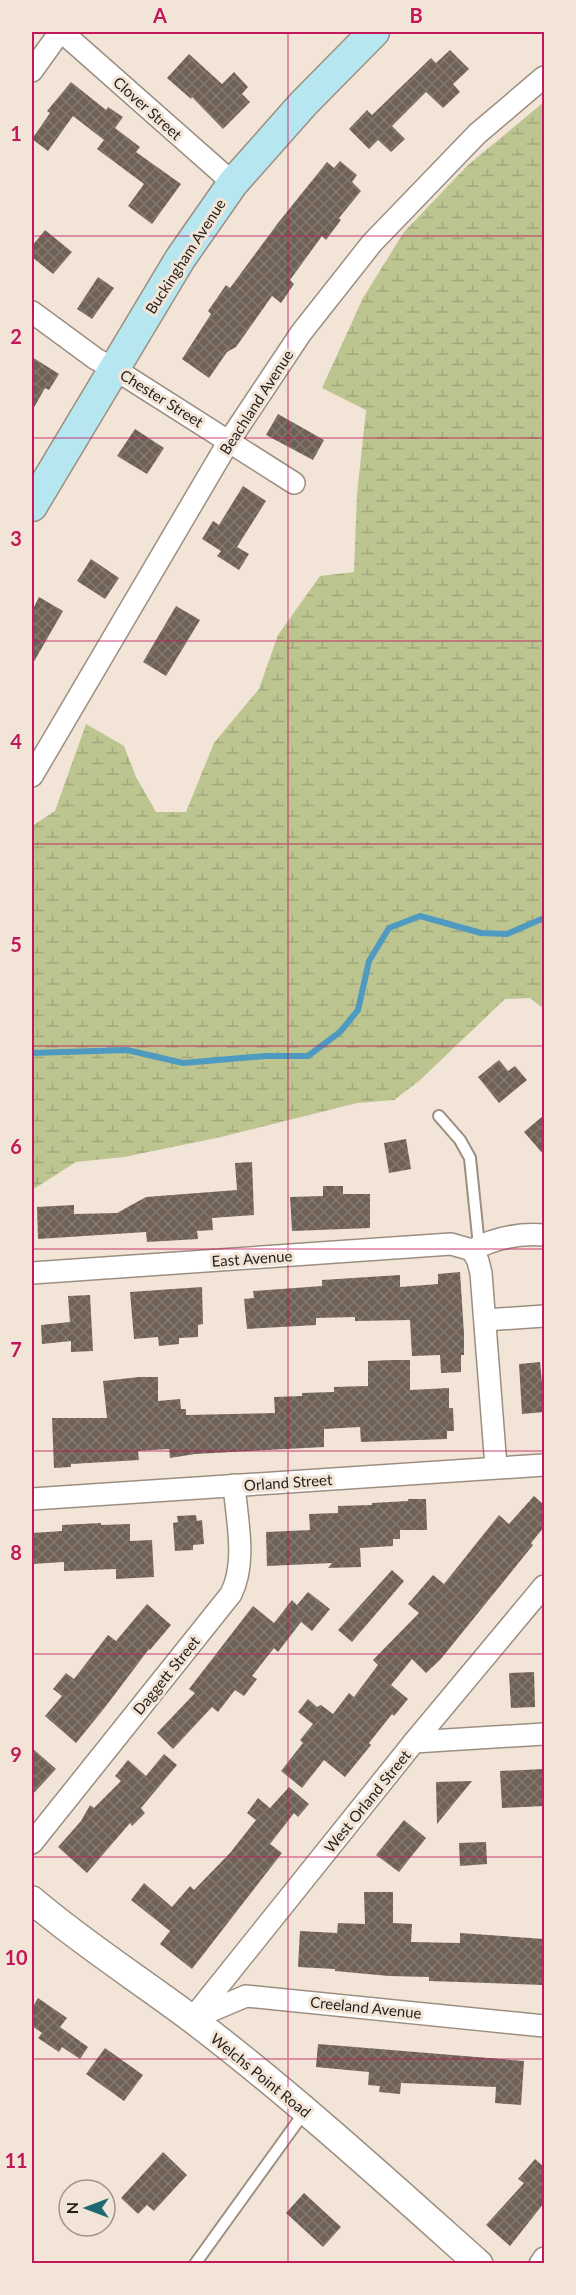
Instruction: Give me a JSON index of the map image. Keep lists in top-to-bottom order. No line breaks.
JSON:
{"streets":{"main road":["Buckingham Avenue"],"street":["Clover Street","Chester Street","Beachland Avenue","East Avenue","Orland Street","Daggett Street","West Orland Street","Creeland Avenue","Welchs Point Road"]},"crossings":[["Clover Street","Buckingham Avenue"],["Buckingham Avenue","Chester Street"],["Chester Street","Beachland Avenue"],["Orland Street","Daggett Street"],["West Orland Street","Creeland Avenue"],["West Orland Street","Welchs Point Road"],["Creeland Avenue","Welchs Point Road"]],"north":"left","grid":{"columns":["A","B"],"rows":["1","2","3","4","5","6","7","8","9","10","11"]}}
